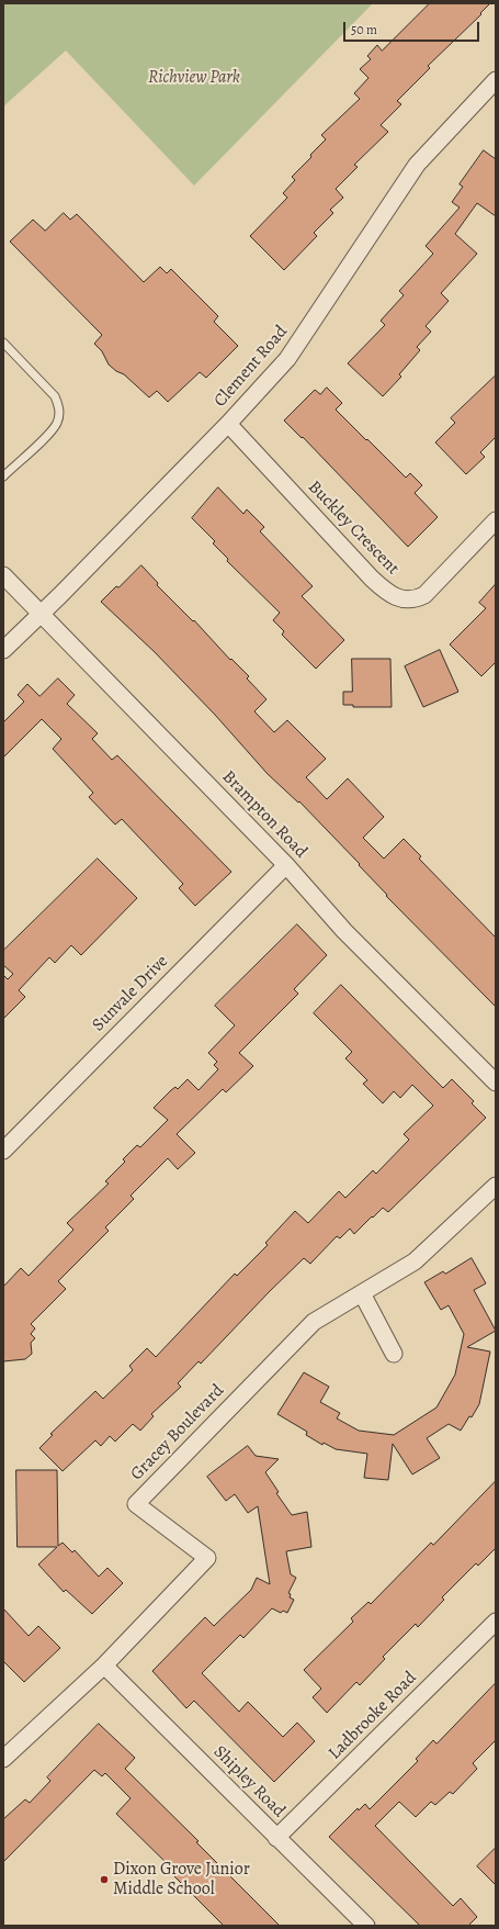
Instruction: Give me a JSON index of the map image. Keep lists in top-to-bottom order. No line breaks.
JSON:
{"streets":{"street":["Clement Road","Buckley Crescent","Brampton Road","Sunvale Drive","Gracey Boulevard","Ladbrooke Road","Shipley Road"]},"crossings":[["Clement Road","Buckley Crescent"],["Clement Road","Brampton Road"],["Brampton Road","Sunvale Drive"],["Gracey Boulevard","Shipley Road"],["Ladbrooke Road","Shipley Road"]],"parks":["Richview Park"],"places":["Dixon Grove Junior Middle School"],"scale_bar":"50 m"}
